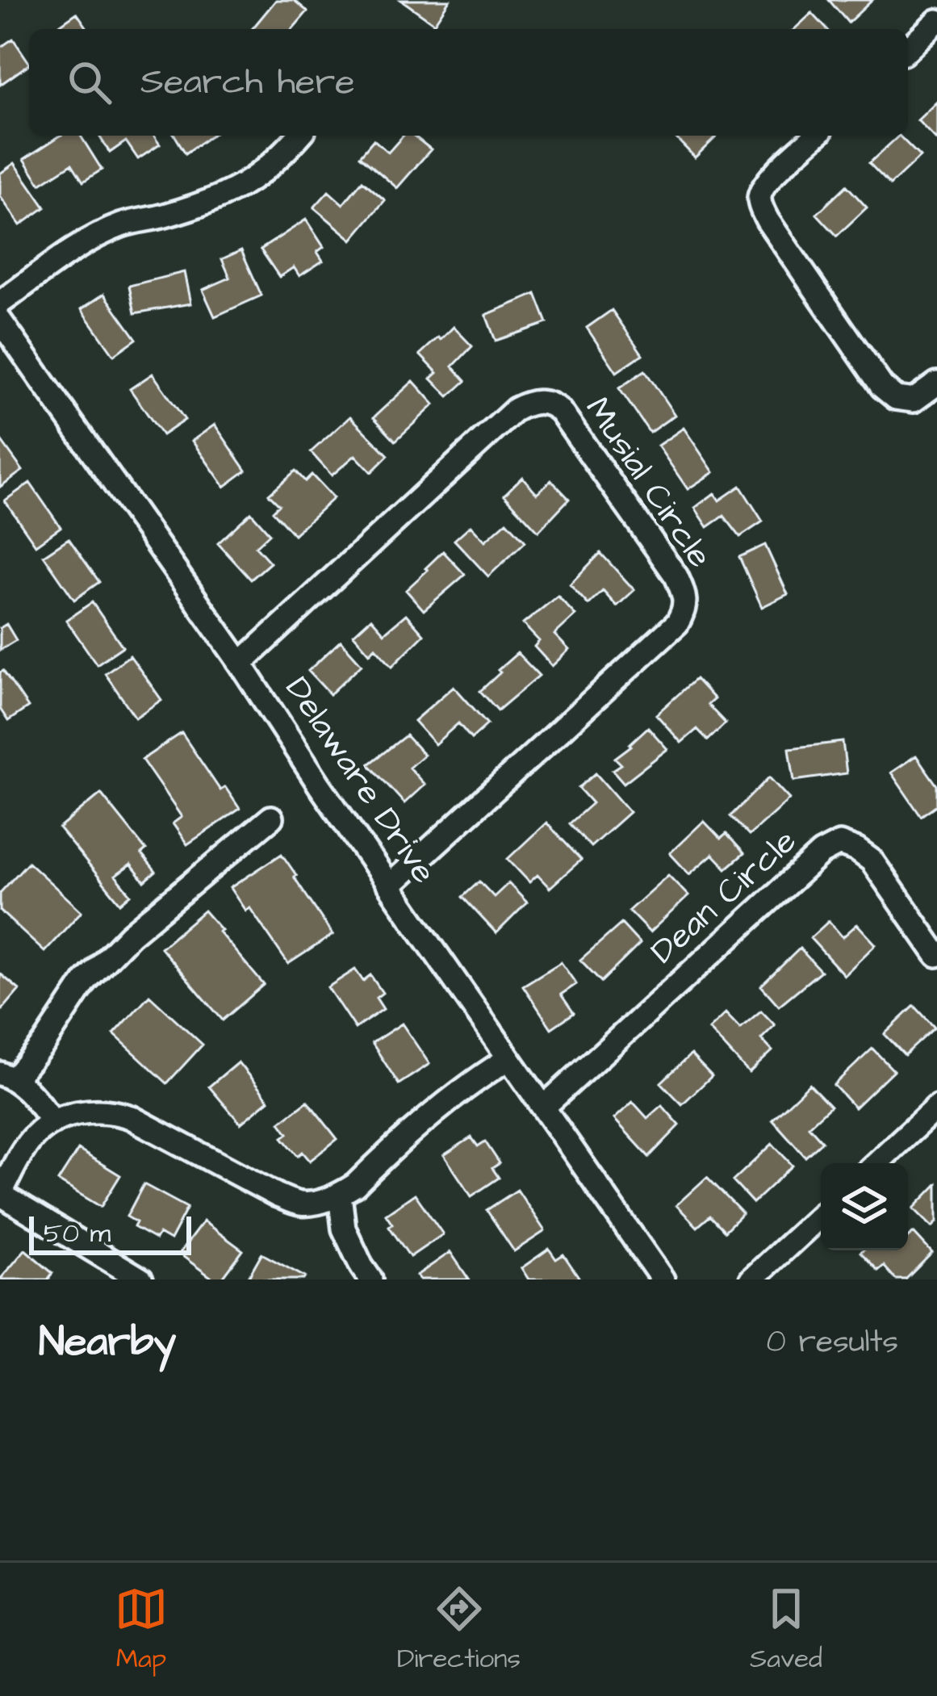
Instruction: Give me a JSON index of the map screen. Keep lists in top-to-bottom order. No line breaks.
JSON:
{"streets":{"street":["Musial Circle","Delaware Drive","Dean Circle"]},"crossings":[["Musial Circle","Delaware Drive"],["Delaware Drive","Dean Circle"]],"scale_bar":"50 m","page":{"search":"Search here","scale":"50 m","heading":["Nearby","0 results"],"nav":["Map","Directions","Saved"]}}
